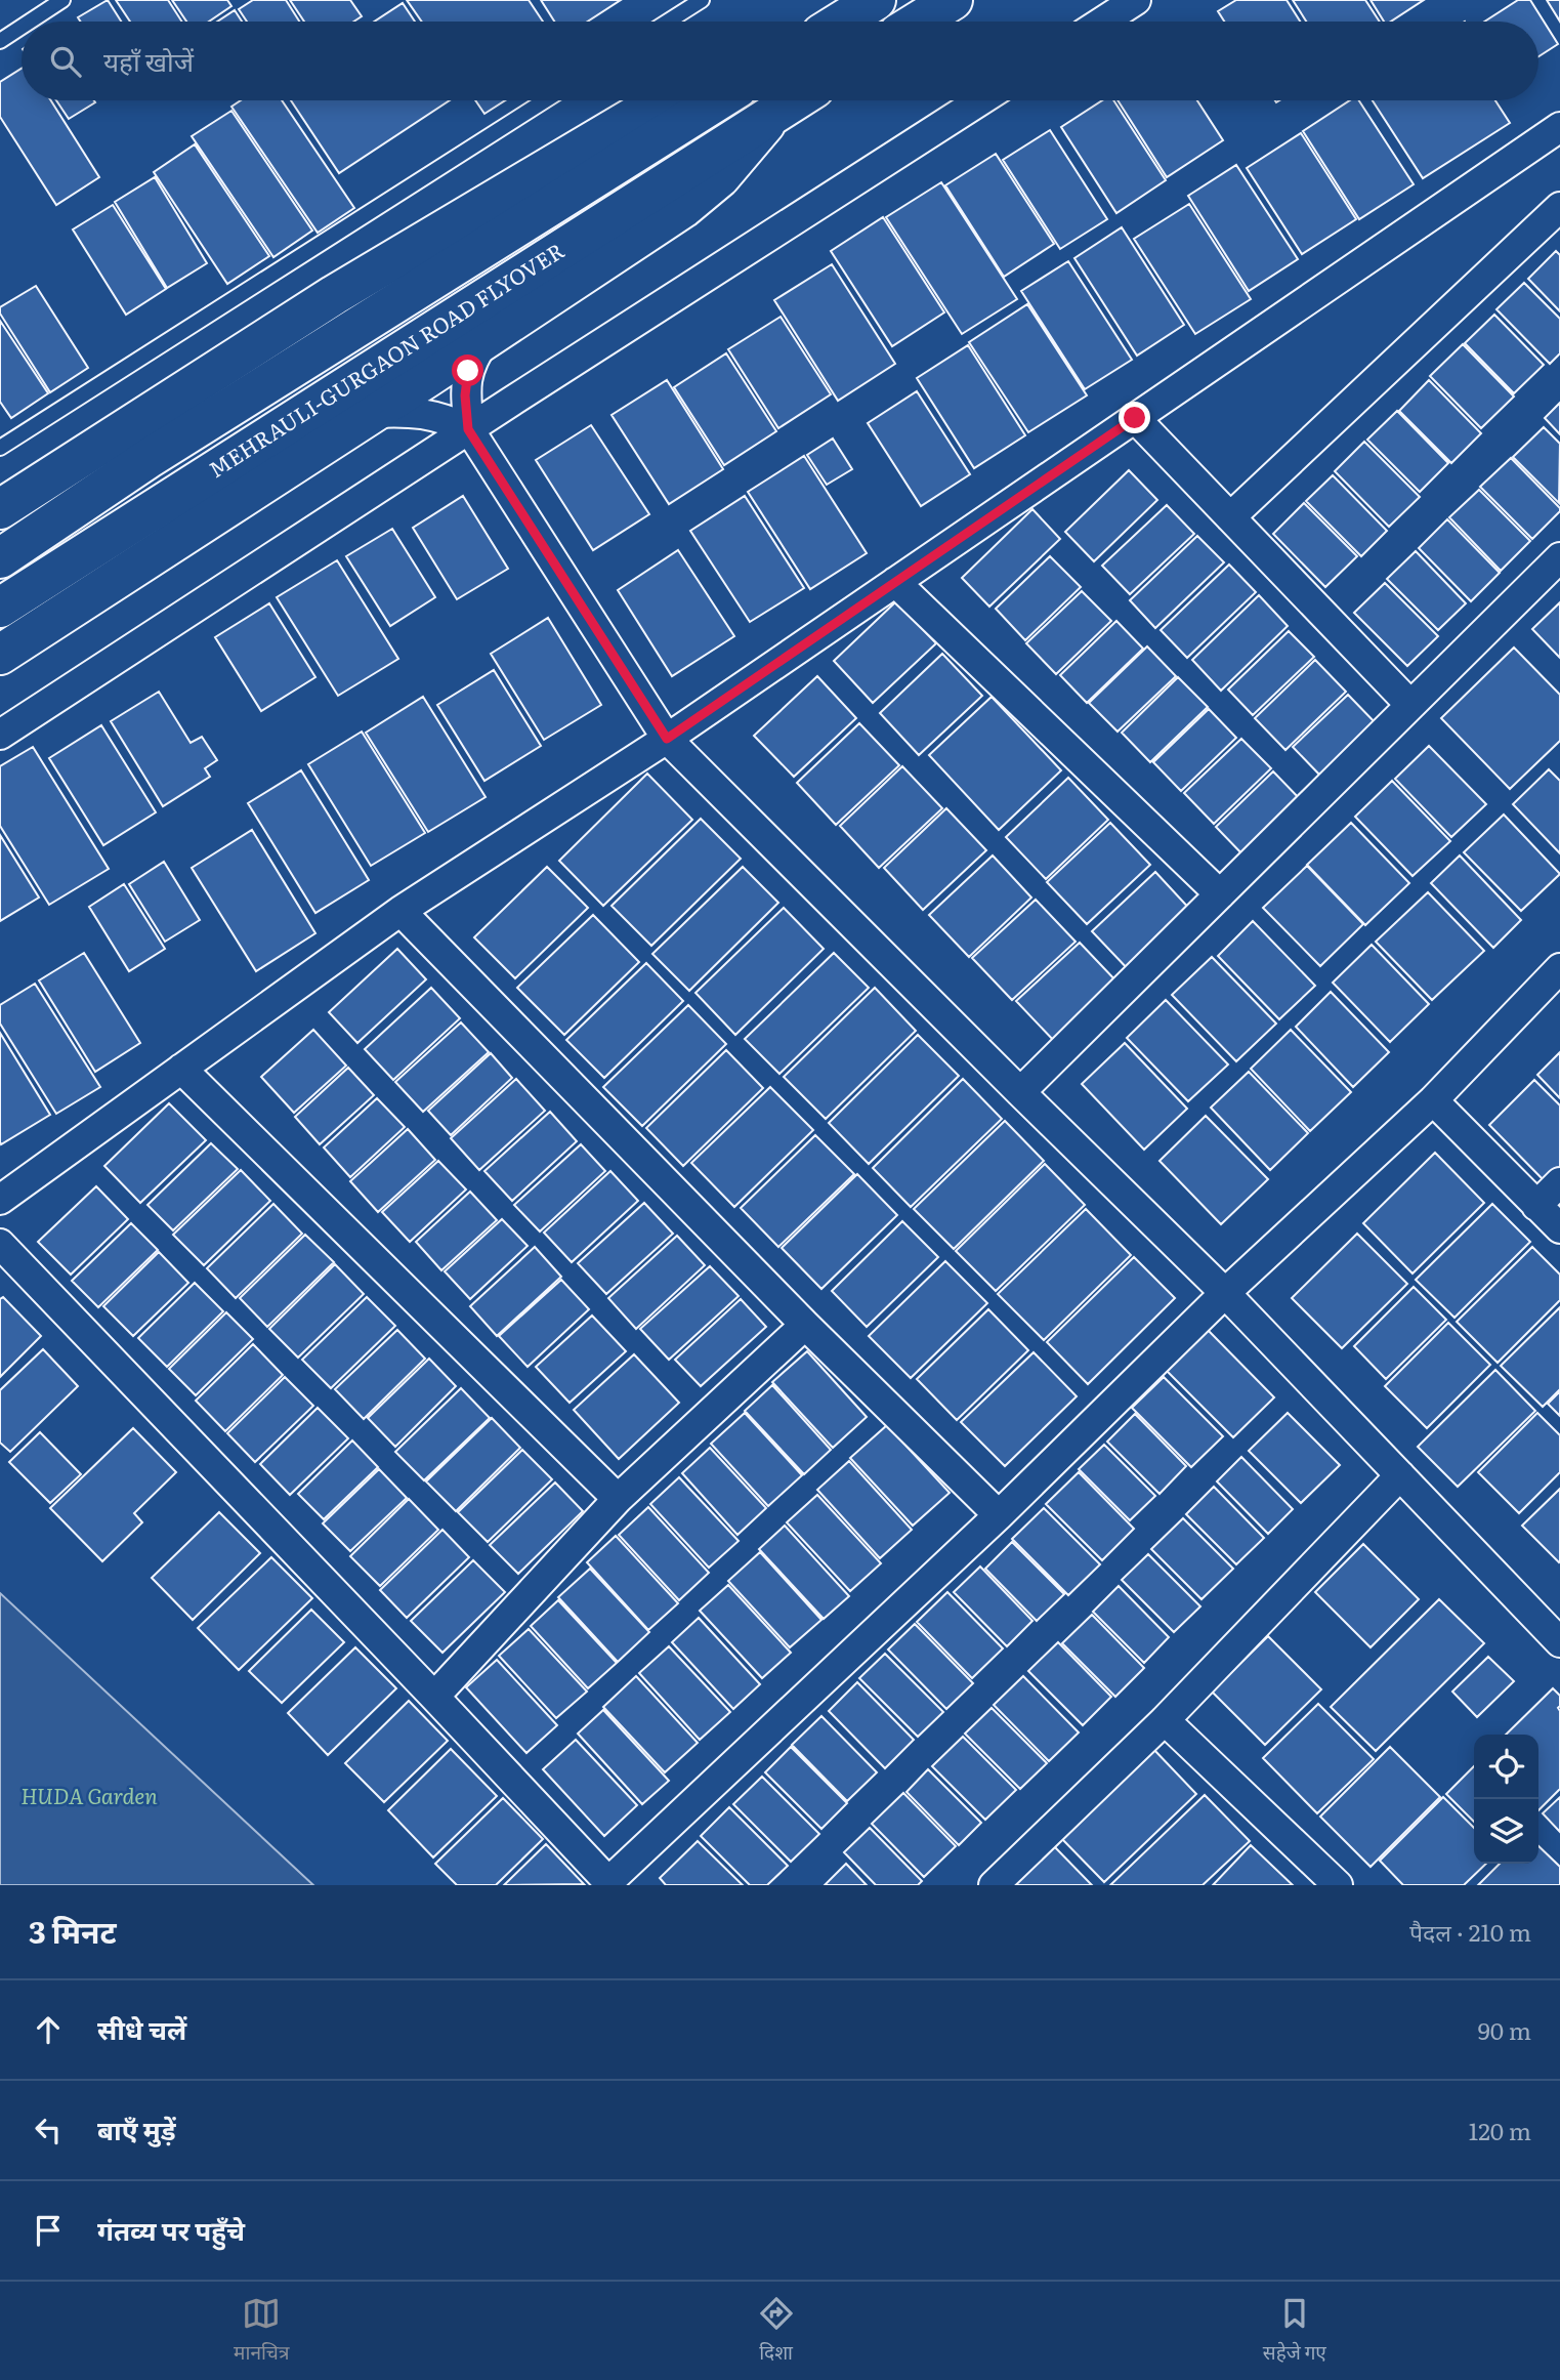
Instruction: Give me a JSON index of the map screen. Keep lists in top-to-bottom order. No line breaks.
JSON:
{"streets":{"main road":["MEHRAULI-GURGAON ROAD FLYOVER"]},"parks":["HUDA Garden"],"page":{"search":"यहाँ खोजें","heading":["3 मिनट","पैदल · 210 m"],"list":[["सीधे चलें","90 m"],["बाएँ मुड़ें","120 m"],"गंतव्य पर पहुँचे"],"nav":["मानचित्र","दिशा","सहेजे गए"]}}
